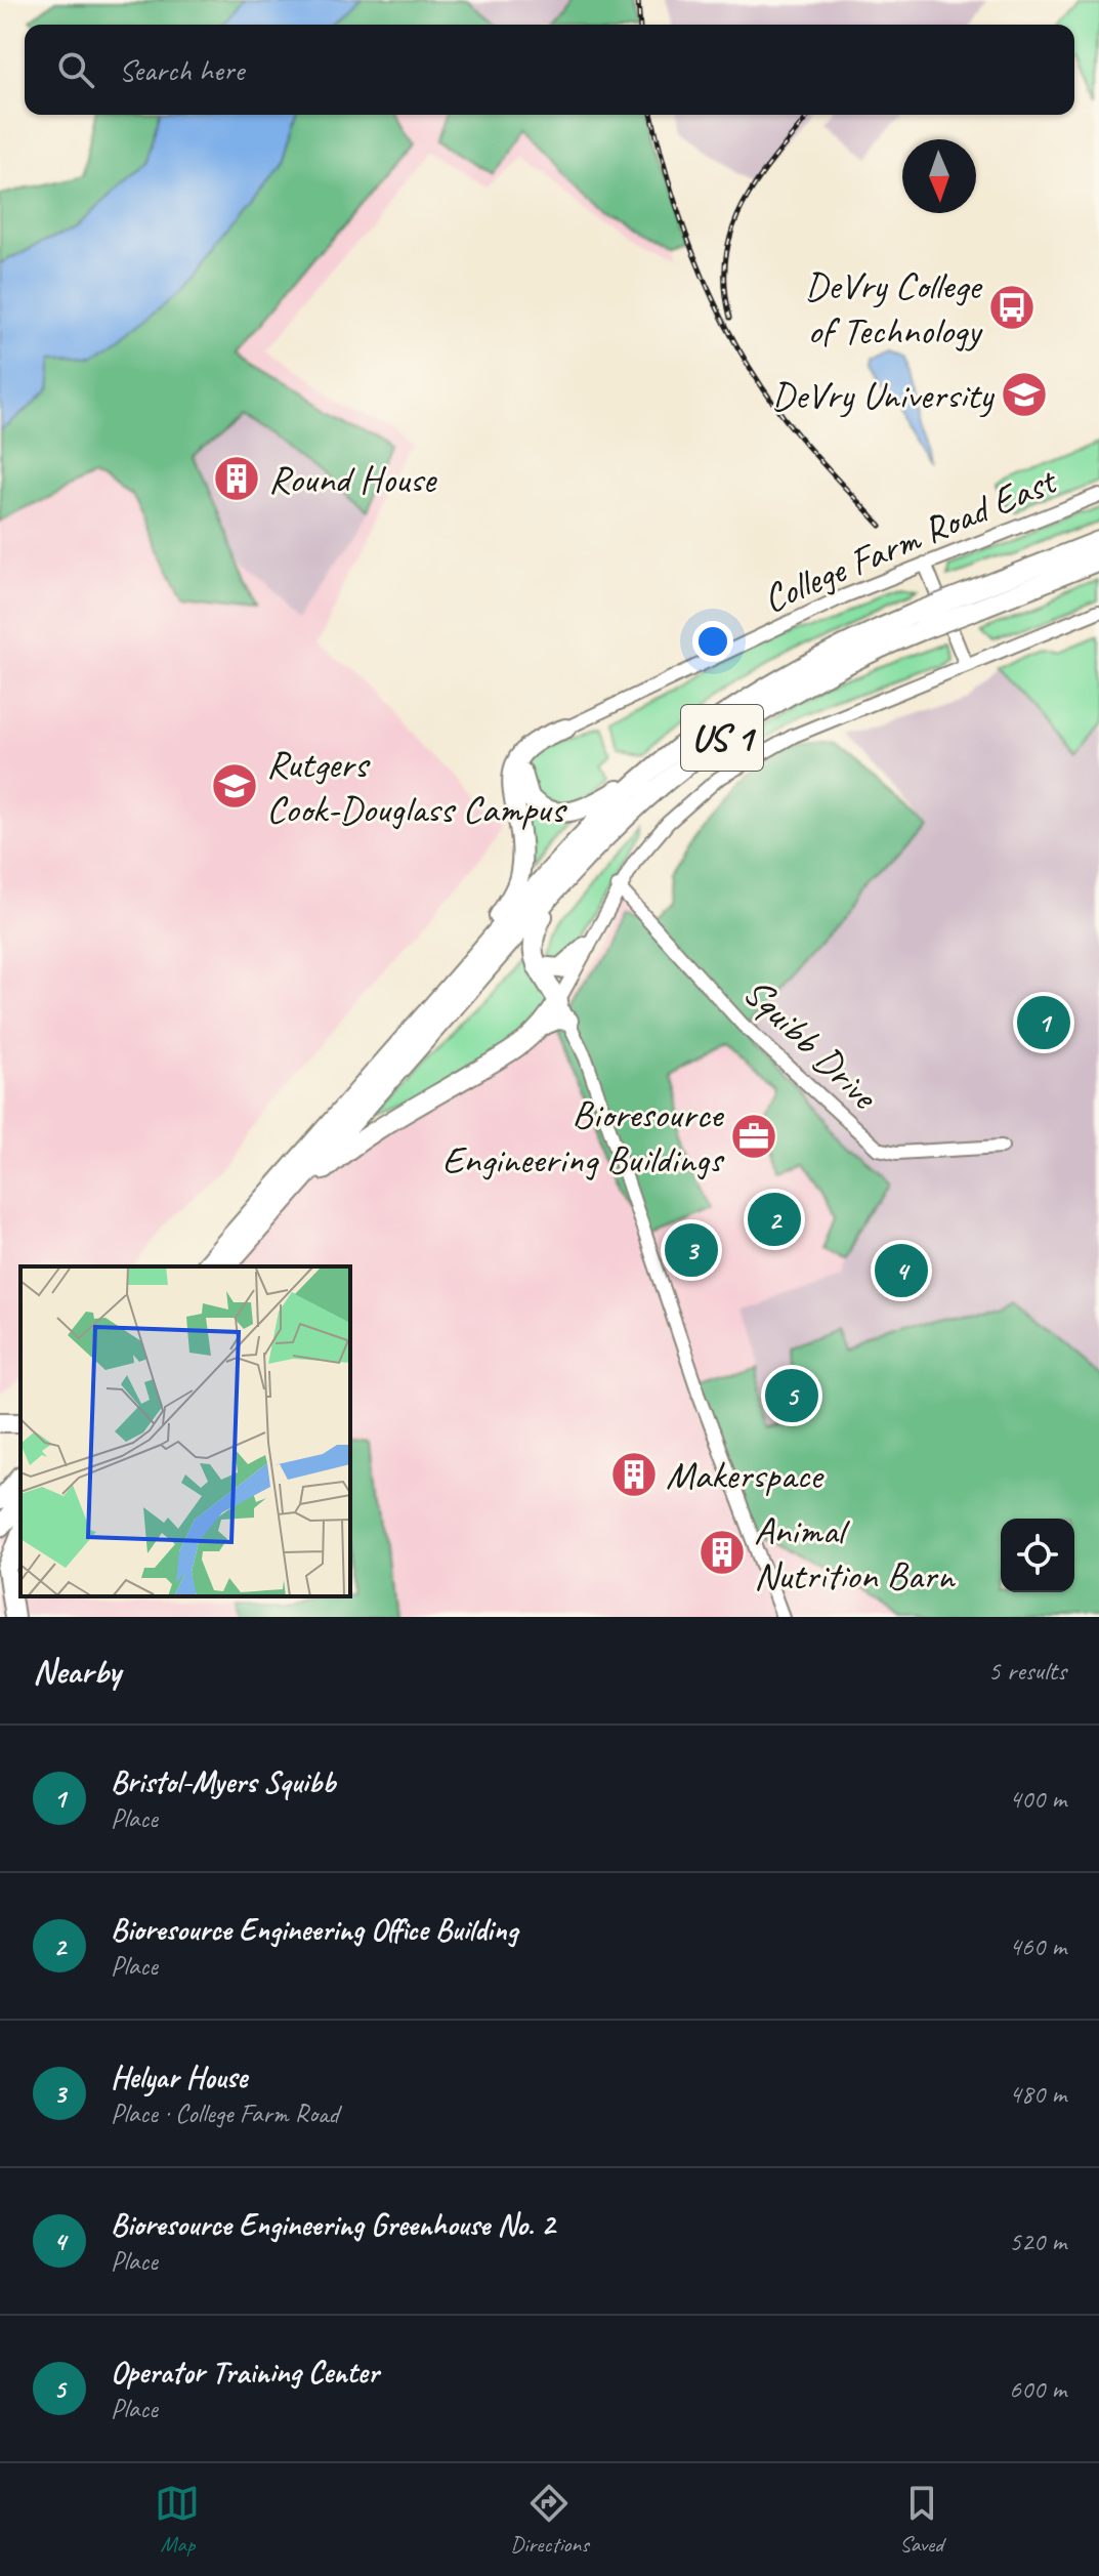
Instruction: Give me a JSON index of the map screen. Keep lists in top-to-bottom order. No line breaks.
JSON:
{"streets":{"highway":["US 1"],"street":["College Farm Road East","Squibb Drive"]},"places":{"bus stop":["DeVry College of Technology"],"school or university":["DeVry University","Rutgers Cook-Douglass Campus"],"building":["Round House","Makerspace","Animal Nutrition Barn"],"office":["Bioresource Engineering Buildings"]},"north":"bottom","page":{"search":"Search here","pins":["1","2","3","4","5"],"heading":["Nearby","5 results"],"list":[{"mark":"1","name":"Bristol-Myers Squibb","note":"Place","value":"400 m"},{"mark":"2","name":"Bioresource Engineering Office Building","note":"Place","value":"460 m"},{"mark":"3","name":"Helyar House","note":"Place · College Farm Road","value":"480 m"},{"mark":"4","name":"Bioresource Engineering Greenhouse No. 2","note":"Place","value":"520 m"},{"mark":"5","name":"Operator Training Center","note":"Place","value":"600 m"}],"nav":["Map","Directions","Saved"]}}
